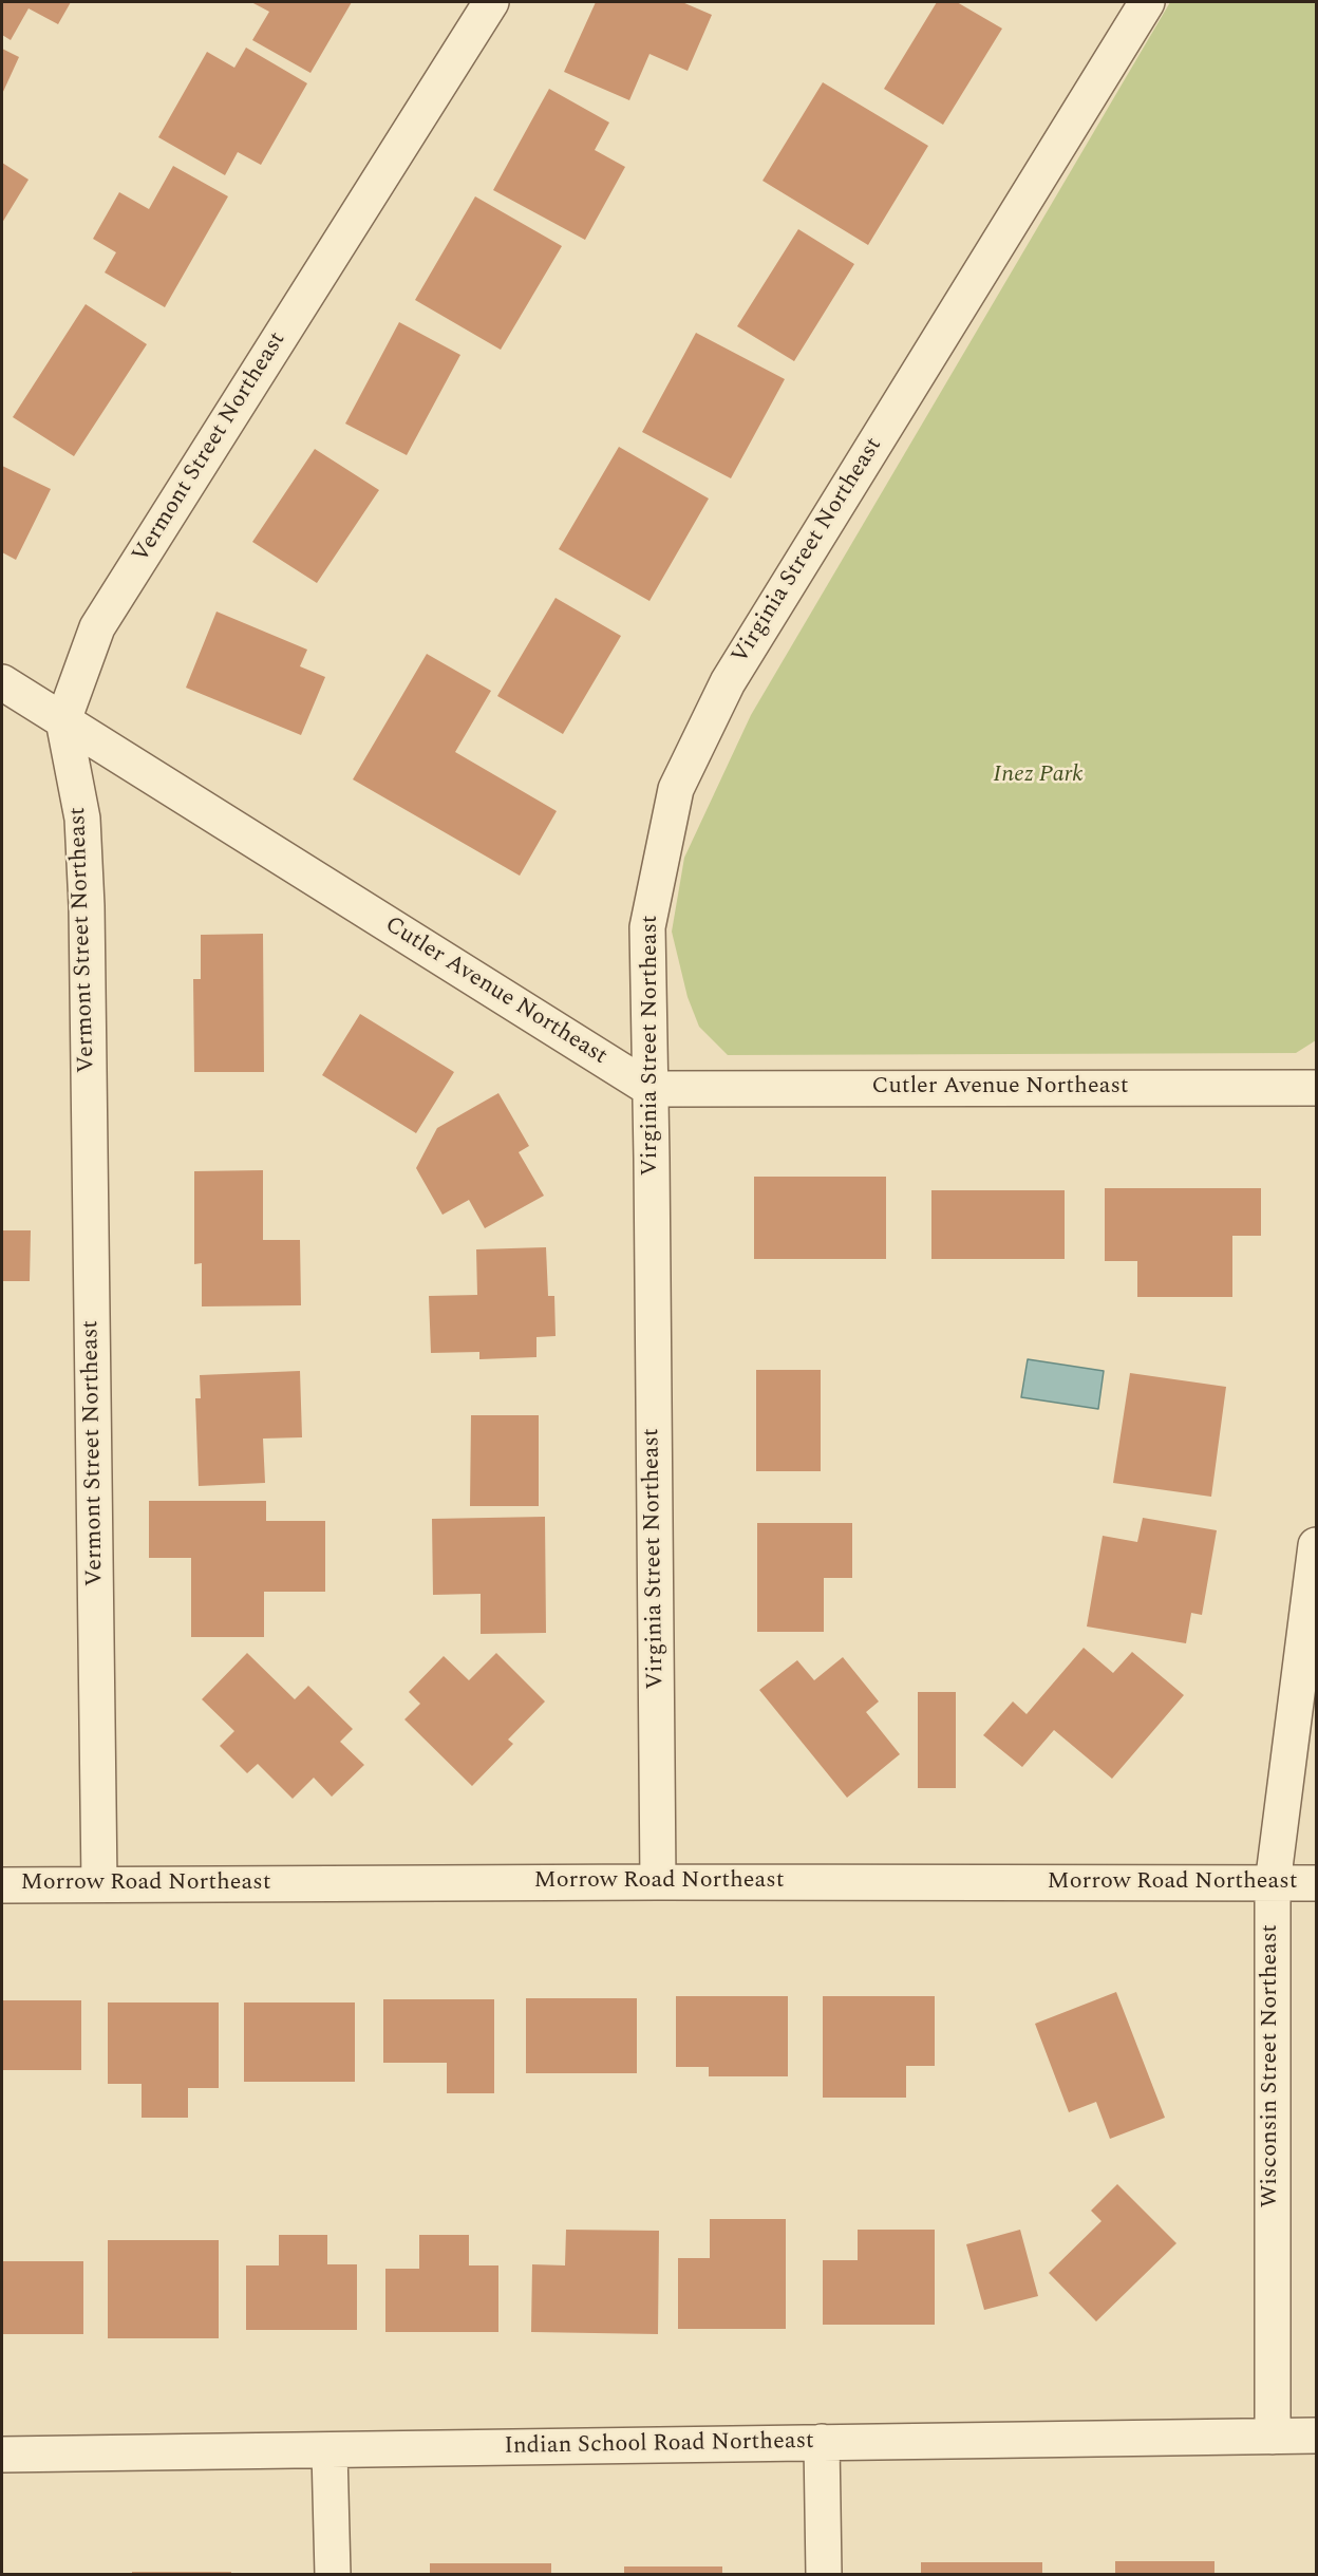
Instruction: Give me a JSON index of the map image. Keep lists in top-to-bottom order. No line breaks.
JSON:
{"streets":{"street":["Vermont Street Northeast","Virginia Street Northeast","Cutler Avenue Northeast","Morrow Road Northeast","Wisconsin Street Northeast","Indian School Road Northeast"]},"crossings":[["Vermont Street Northeast","Cutler Avenue Northeast"],["Vermont Street Northeast","Morrow Road Northeast"],["Virginia Street Northeast","Cutler Avenue Northeast"],["Virginia Street Northeast","Morrow Road Northeast"],["Morrow Road Northeast","Wisconsin Street Northeast"],["Wisconsin Street Northeast","Indian School Road Northeast"]],"parks":["Inez Park"]}
